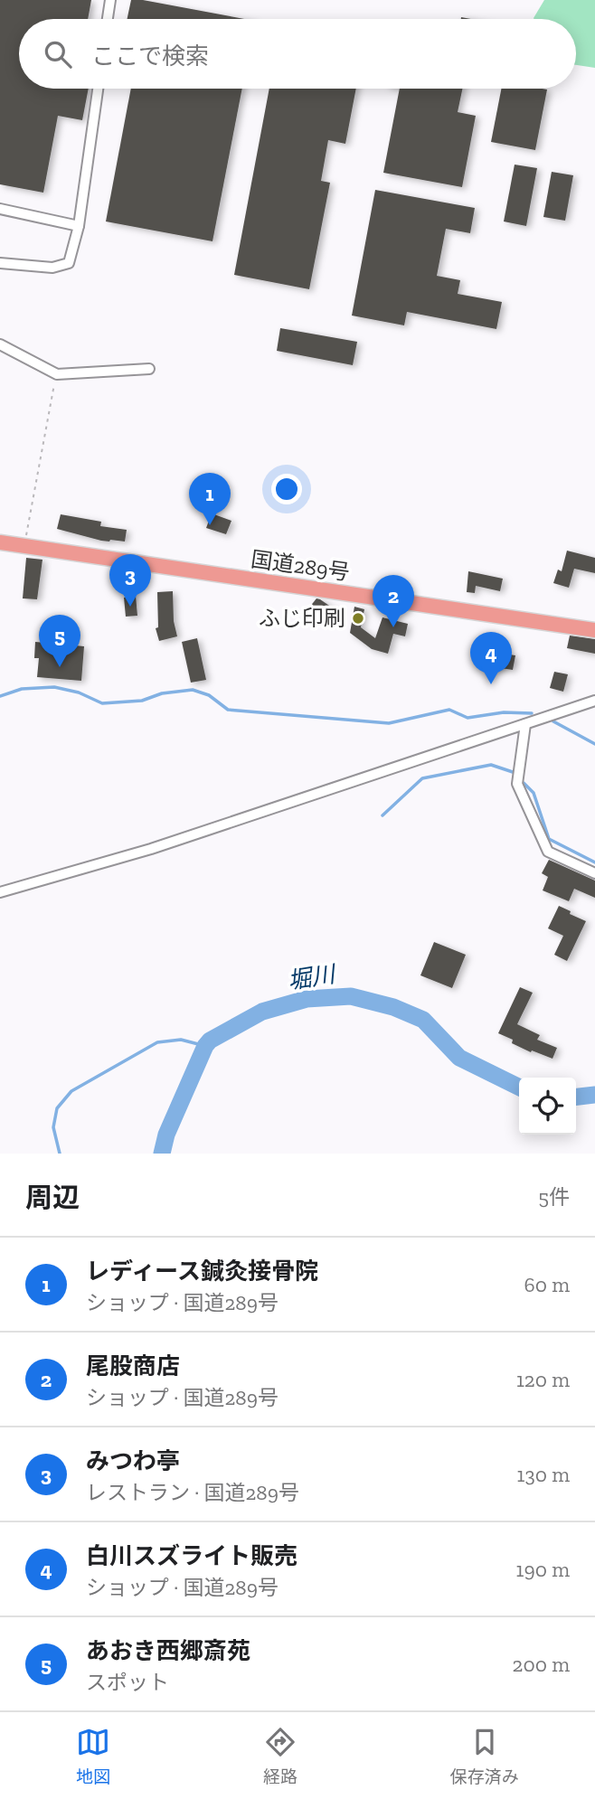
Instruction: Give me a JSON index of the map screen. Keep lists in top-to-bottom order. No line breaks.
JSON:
{"streets":{"highway":["国道289号"]},"water":["堀川"],"places":["ふじ印刷"],"page":{"search":"ここで検索","pins":["1","3","2","5","4"],"heading":["周辺","5件"],"list":[{"mark":"1","name":"レディース鍼灸接骨院","note":"ショップ · 国道289号","value":"60 m"},{"mark":"2","name":"尾股商店","note":"ショップ · 国道289号","value":"120 m"},{"mark":"3","name":"みつわ亭","note":"レストラン · 国道289号","value":"130 m"},{"mark":"4","name":"白川スズライト販売","note":"ショップ · 国道289号","value":"190 m"},{"mark":"5","name":"あおき西郷斎苑","note":"スポット","value":"200 m"}],"nav":["地図","経路","保存済み"]}}
